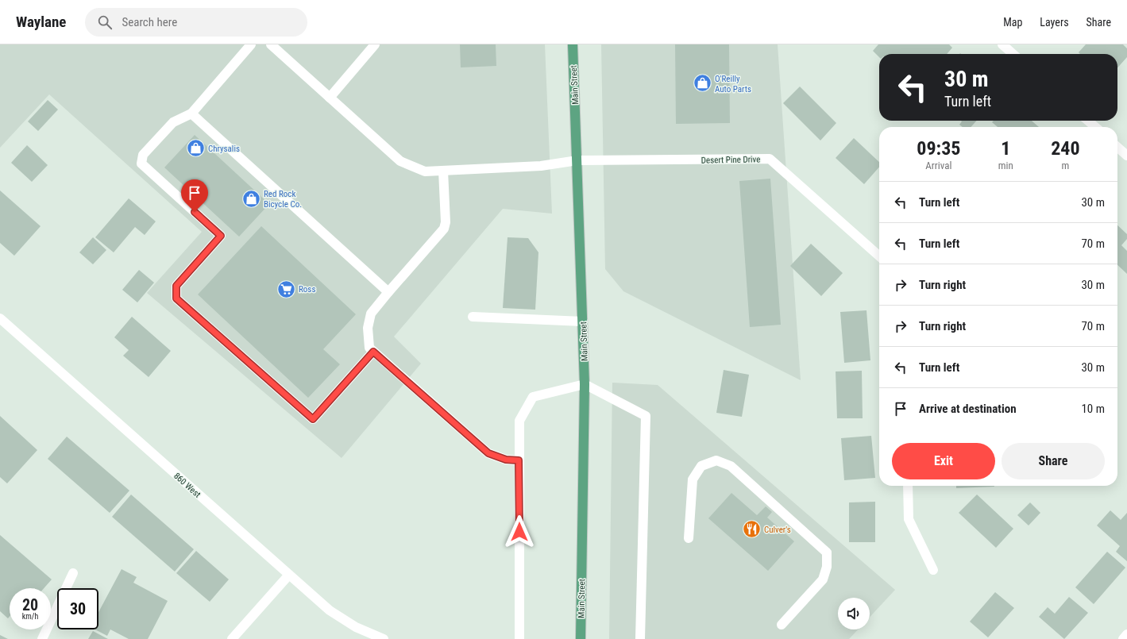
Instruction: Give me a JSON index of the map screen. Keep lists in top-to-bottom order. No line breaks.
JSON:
{"streets":{"main road":["Main Street"],"street":["Desert Pine Drive","860 West"]},"crossings":[["Main Street","Desert Pine Drive"]],"places":{"shop":["O'Reilly Auto Parts","Chrysalis","Red Rock Bicycle Co."],"supermarket":["Ross"],"restaurant":["Culver's"]},"page":{"header":"Waylane","search":"Search here","nav":["Map","Layers","Share"],"turn":["30 m","Turn left"],"eta":["09:35","Arrival","1","min","240","m"],"list":[{"name":"Turn left","value":"30 m"},{"name":"Turn left","value":"70 m"},{"name":"Turn right","value":"30 m"},{"name":"Turn right","value":"70 m"},{"name":"Turn left","value":"30 m"},{"name":"Arrive at destination","value":"10 m"}],"buttons":["Exit","Share"],"speed":"20 km/h","limit":"30"}}
